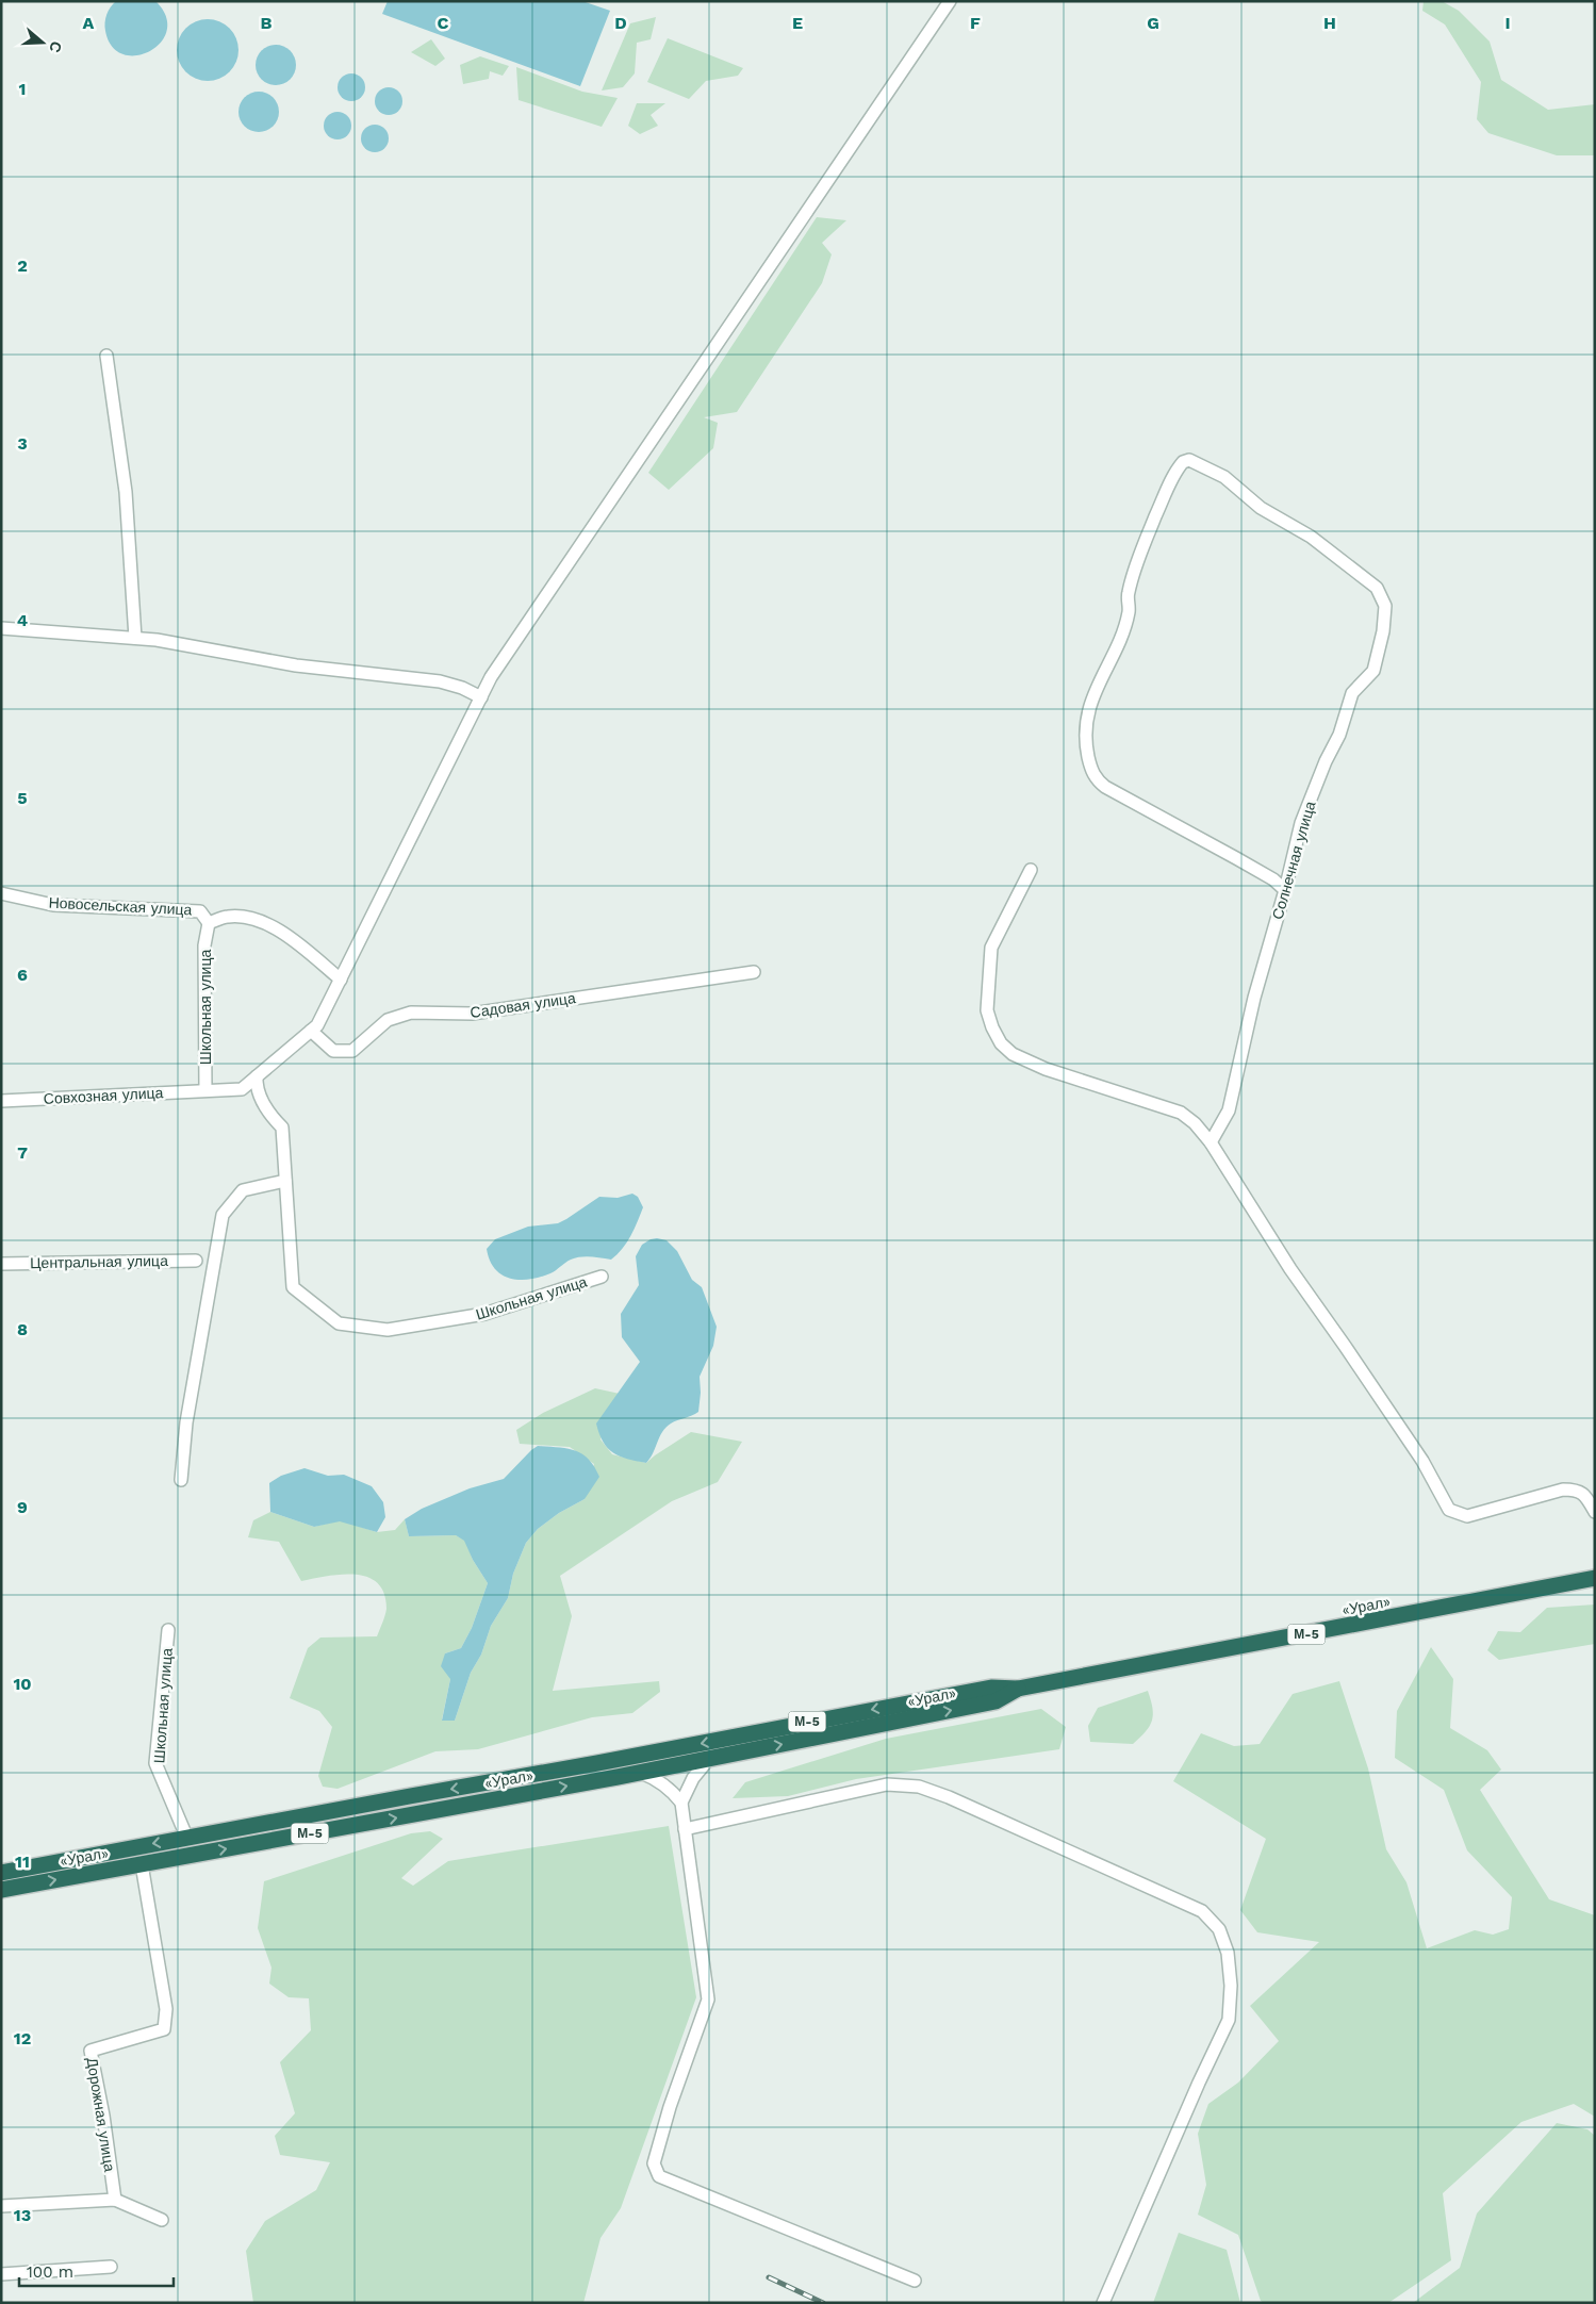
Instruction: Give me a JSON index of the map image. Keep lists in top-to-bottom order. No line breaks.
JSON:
{"streets":{"highway":["«Урал»","М-5"],"street":["Солнечная улица","Новосельская улица","Садовая улица","Школьная улица","Совхозная улица","Центральная улица","Дорожная улица"]},"crossings":[["Новосельская улица","Школьная улица"],["Новосельская улица","Совхозная улица"],["Садовая улица","Совхозная улица"],["Школьная улица","Совхозная улица"],["Школьная улица","«Урал»"],["«Урал»","Дорожная улица"]],"scale_bar":"100 m","north":"right","grid":{"columns":["A","B","C","D","E","F","G","H","I"],"rows":["1","2","3","4","5","6","7","8","9","10","11","12","13"]}}
